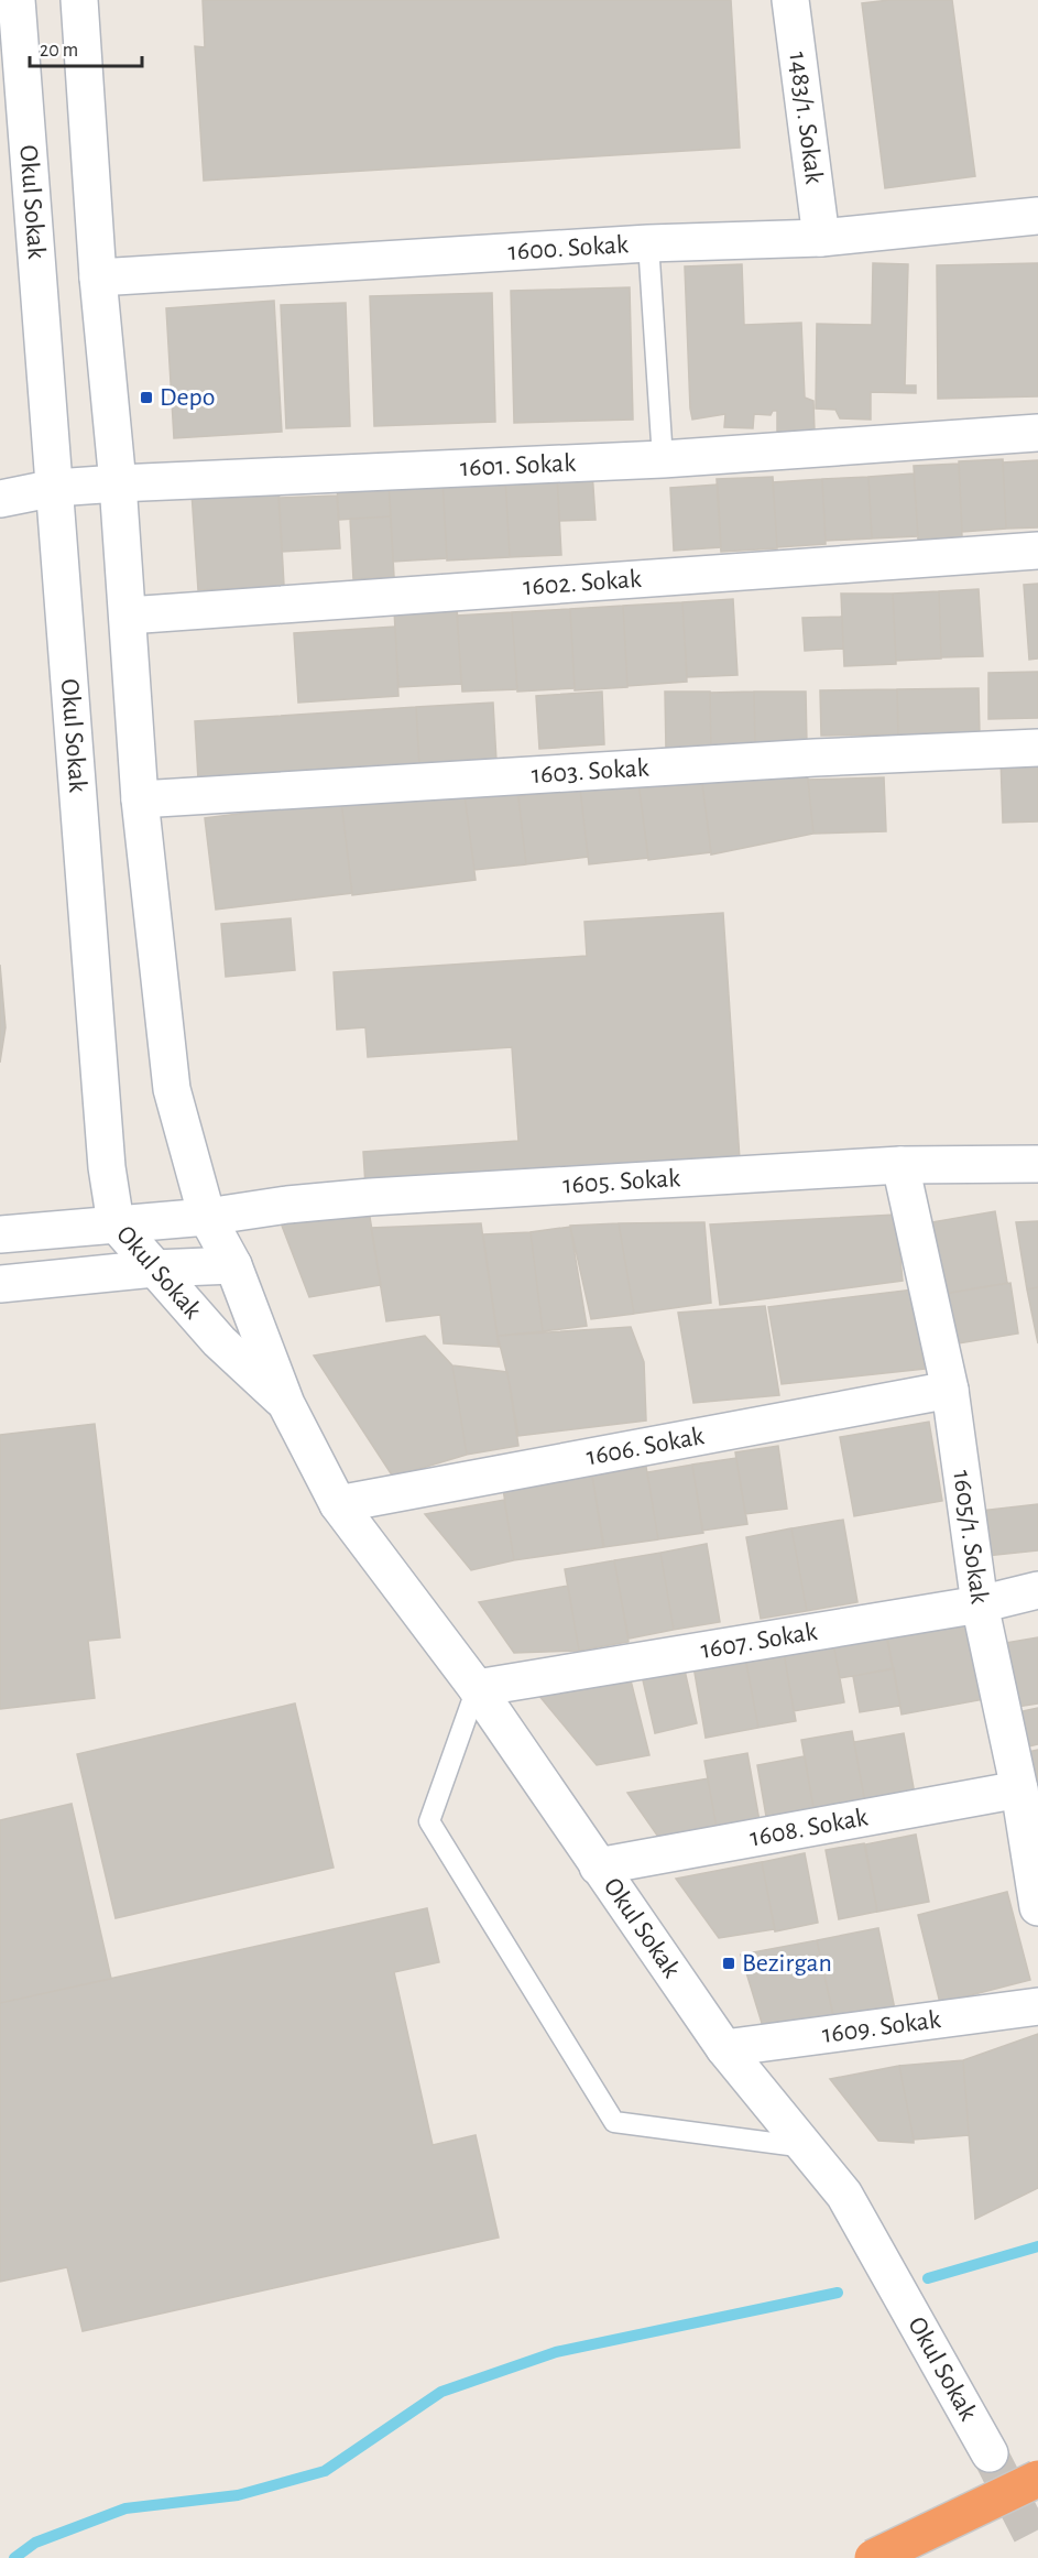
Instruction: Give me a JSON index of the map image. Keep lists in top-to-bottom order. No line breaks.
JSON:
{"streets":{"street":["1483/1. Sokak","Okul Sokak","1600. Sokak","1601. Sokak","1602. Sokak","1603. Sokak","1605. Sokak","1606. Sokak","1605/1. Sokak","1607. Sokak","1608. Sokak","1609. Sokak"]},"crossings":[["1483/1. Sokak","1600. Sokak"],["Okul Sokak","1600. Sokak"],["Okul Sokak","1601. Sokak"],["Okul Sokak","1602. Sokak"],["Okul Sokak","1603. Sokak"],["Okul Sokak","1605. Sokak"],["Okul Sokak","1606. Sokak"],["Okul Sokak","1607. Sokak"],["Okul Sokak","1608. Sokak"],["Okul Sokak","1609. Sokak"],["1605. Sokak","1605/1. Sokak"],["1606. Sokak","1605/1. Sokak"],["1605/1. Sokak","1607. Sokak"],["1605/1. Sokak","1608. Sokak"]],"places":{"transit":["Depo","Bezirgan"]},"scale_bar":"20 m"}
